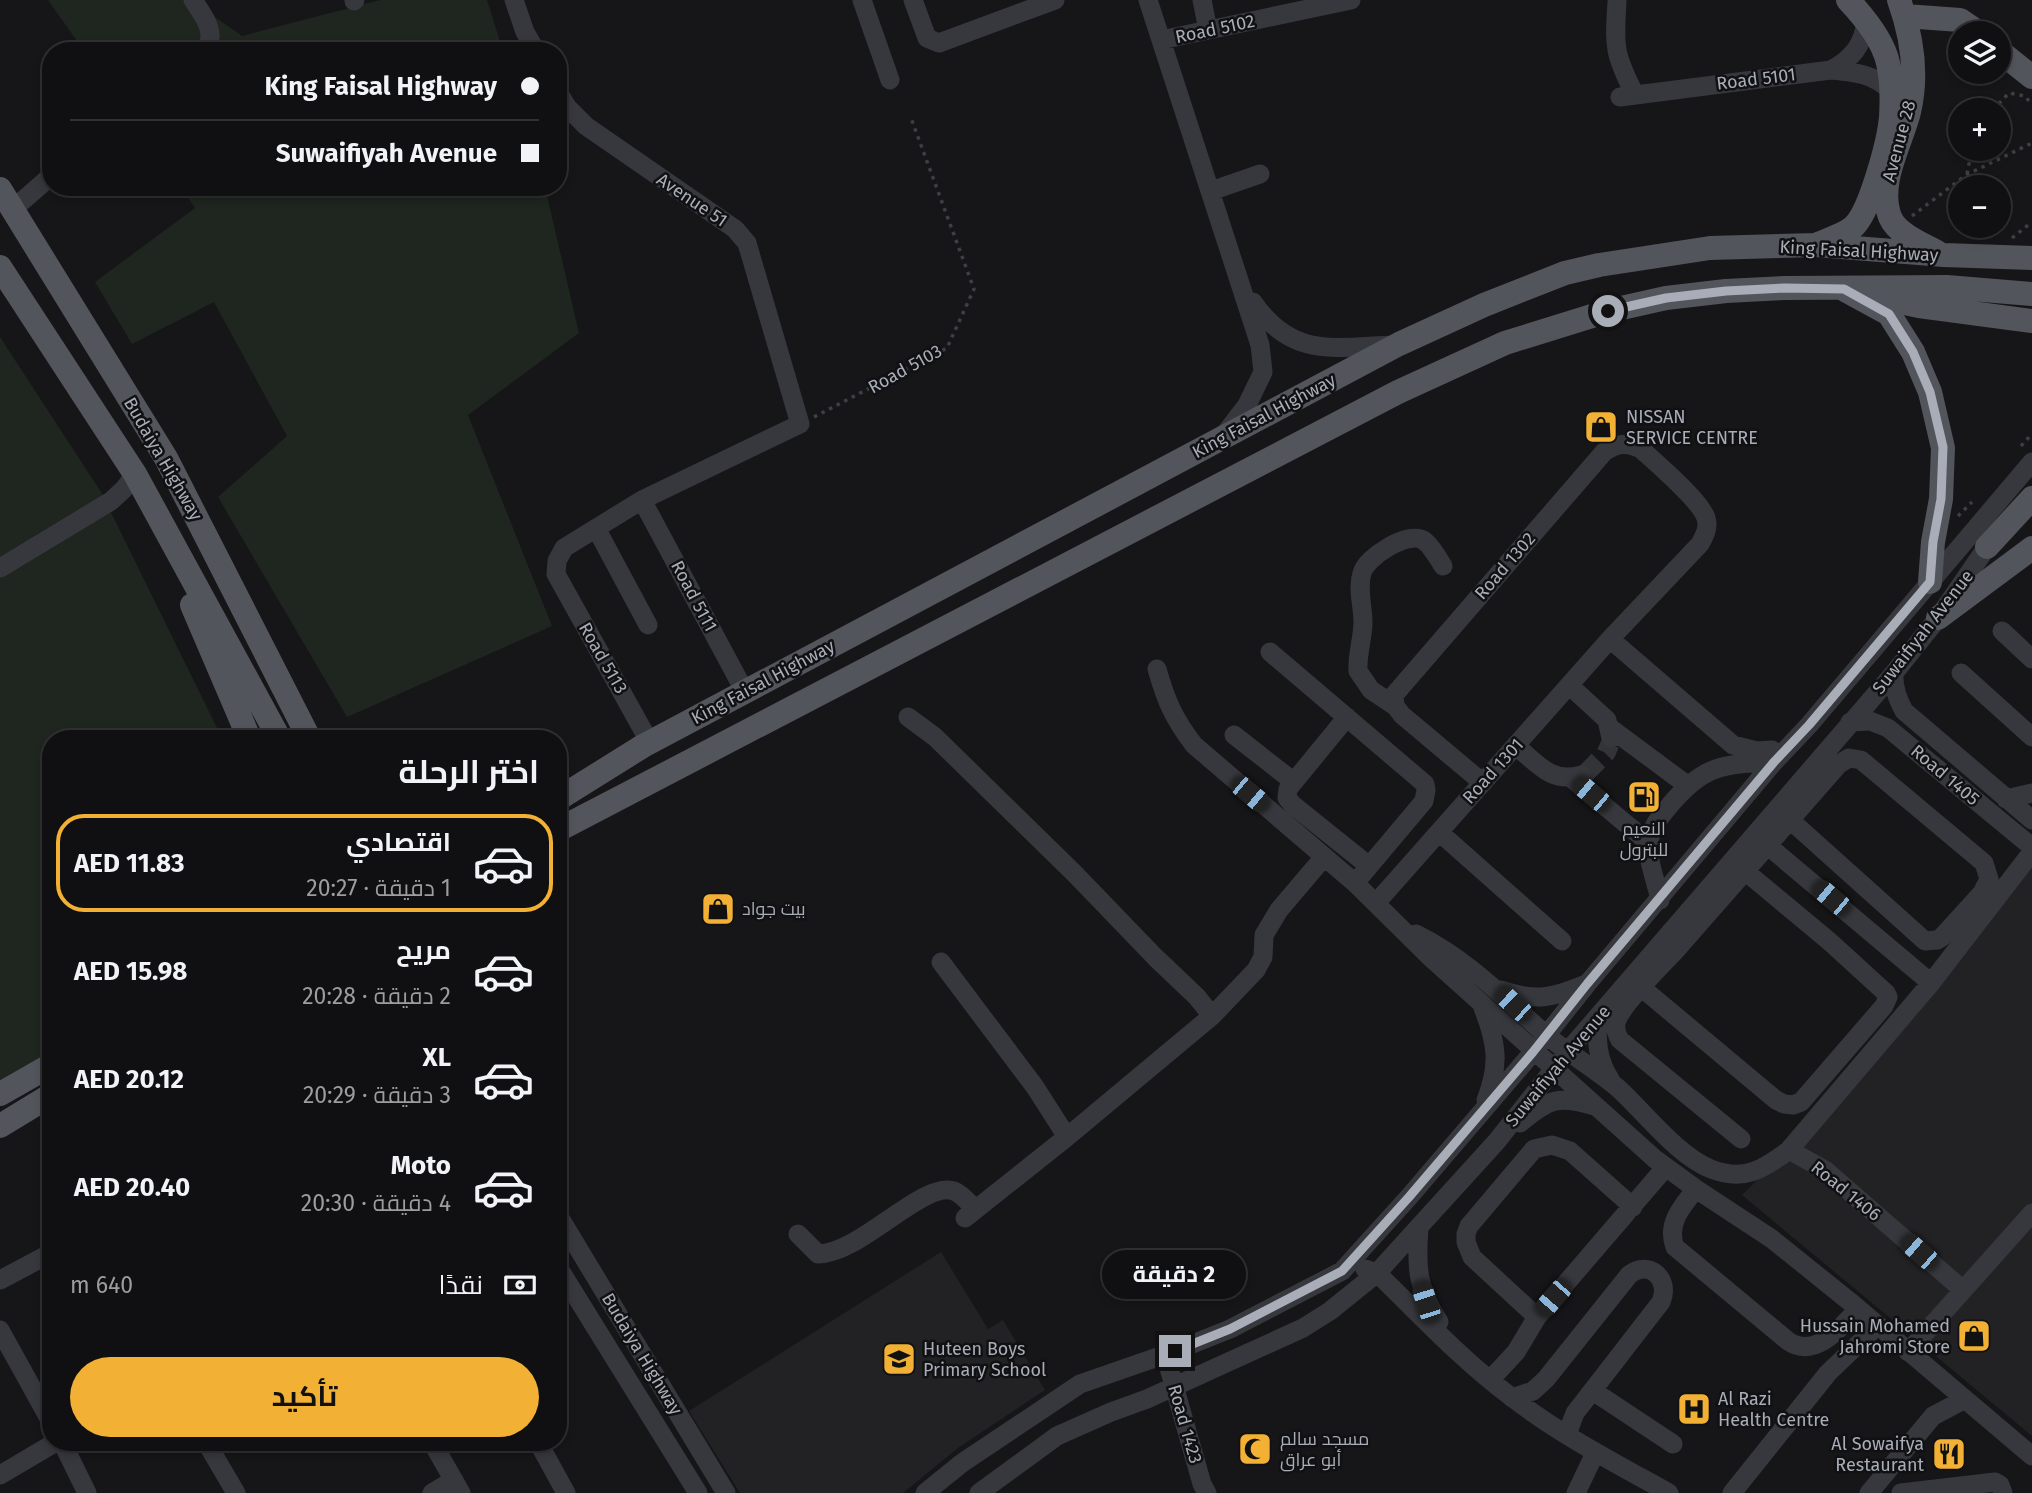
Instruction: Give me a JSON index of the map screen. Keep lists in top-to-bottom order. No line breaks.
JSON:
{"streets":{"main road":["Avenue 28","King Faisal Highway","Budaiya Highway"],"street":["Road 5102","Road 5101","Avenue 51","Road 1302","Road 5111","Suwaifiyah Avenue","Road 5113","Road 1301","Road 1405","Road 1406","Road 1423"],"path":["Road 5103"]},"crossings":[["Road 5101","Avenue 28"],["Avenue 28","King Faisal Highway"],["Avenue 51","Road 5103"],["King Faisal Highway","Road 5111"],["King Faisal Highway","Road 5113"],["Road 1302","Road 1301"],["Suwaifiyah Avenue","Road 1405"],["Suwaifiyah Avenue","Road 1423"]],"places":{"shop":["NISSAN SERVICE CENTRE","بيت جواد","Hussain Mohamed Jahromi Store"],"fuel station":["النعيم للبترول"],"school or university":["Huteen Boys Primary School"],"hospital":["Al Razi Health Centre"],"mosque":["مسجد سالم أبو عراق"],"restaurant":["Al Sowaifya Restaurant"]},"page":{"map_buttons":["+","−"],"banner":["King Faisal Highway","Suwaifiyah Avenue"],"heading":"اختر الرحلة","list":[{"name":"اقتصادي","note":"1 دقيقة · 20:27","value":"AED 11.83"},{"name":"مريح","note":"2 دقيقة · 20:28","value":"AED 15.98"},{"name":"XL","note":"3 دقيقة · 20:29","value":"AED 20.12"},{"name":"Moto","note":"4 دقيقة · 20:30","value":"AED 20.40"}],"pay":["نقدًا","640 m"],"bubble":"2 دقيقة","buttons":"تأكيد"}}
